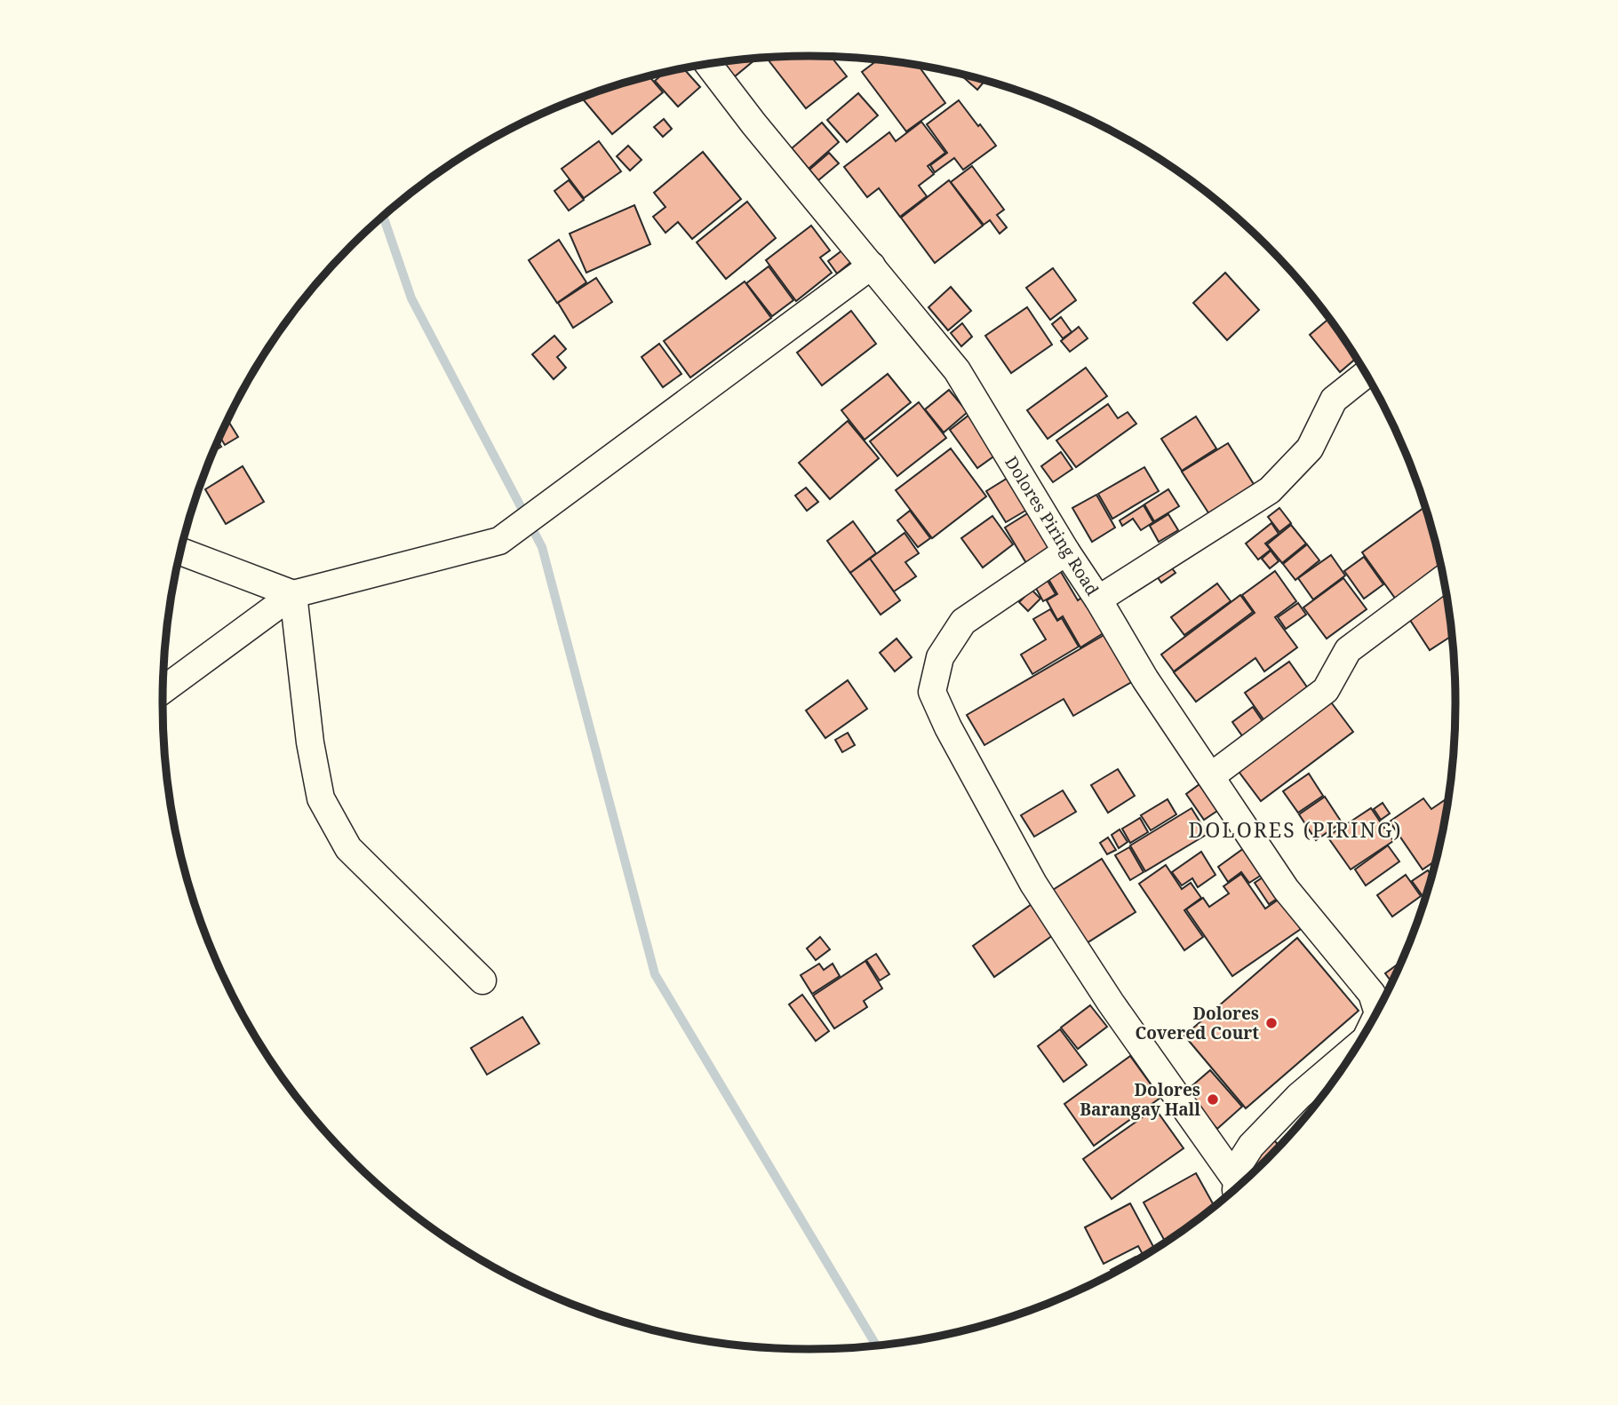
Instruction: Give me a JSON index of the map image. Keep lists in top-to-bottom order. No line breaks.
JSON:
{"streets":{"street":["Dolores Piring Road"]},"districts":["DOLORES (PIRING)"],"places":["Dolores Covered Court","Dolores Barangay Hall"]}
